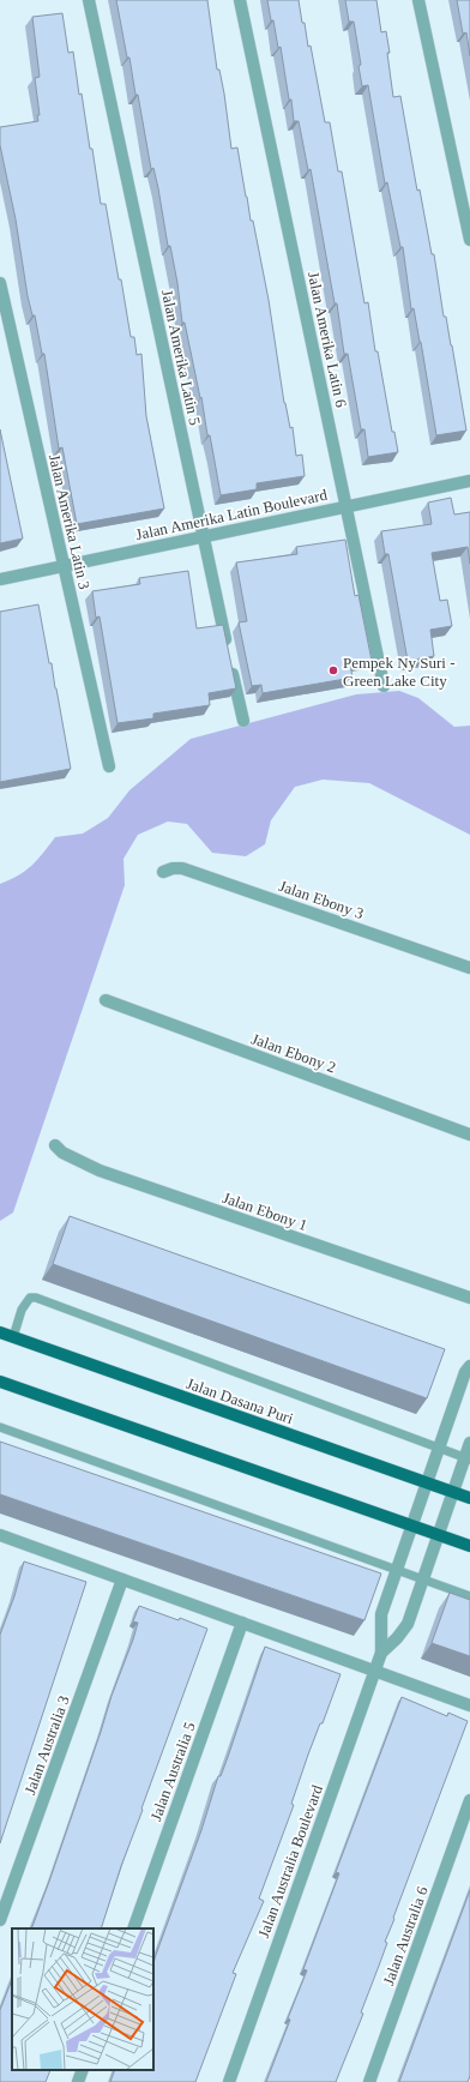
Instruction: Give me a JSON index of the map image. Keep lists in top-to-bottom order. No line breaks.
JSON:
{"streets":{"main road":["Jalan Dasana Puri"],"street":["Jalan Amerika Latin 6","Jalan Amerika Latin 5","Jalan Amerika Latin Boulevard","Jalan Amerika Latin 3","Jalan Ebony 3","Jalan Ebony 2","Jalan Ebony 1","Jalan Australia 3","Jalan Australia 5","Jalan Australia Boulevard","Jalan Australia 6"]},"crossings":[["Jalan Amerika Latin 6","Jalan Amerika Latin Boulevard"],["Jalan Amerika Latin 5","Jalan Amerika Latin Boulevard"],["Jalan Amerika Latin Boulevard","Jalan Amerika Latin 3"]],"places":["Pempek Ny Suri - Green Lake City"]}
